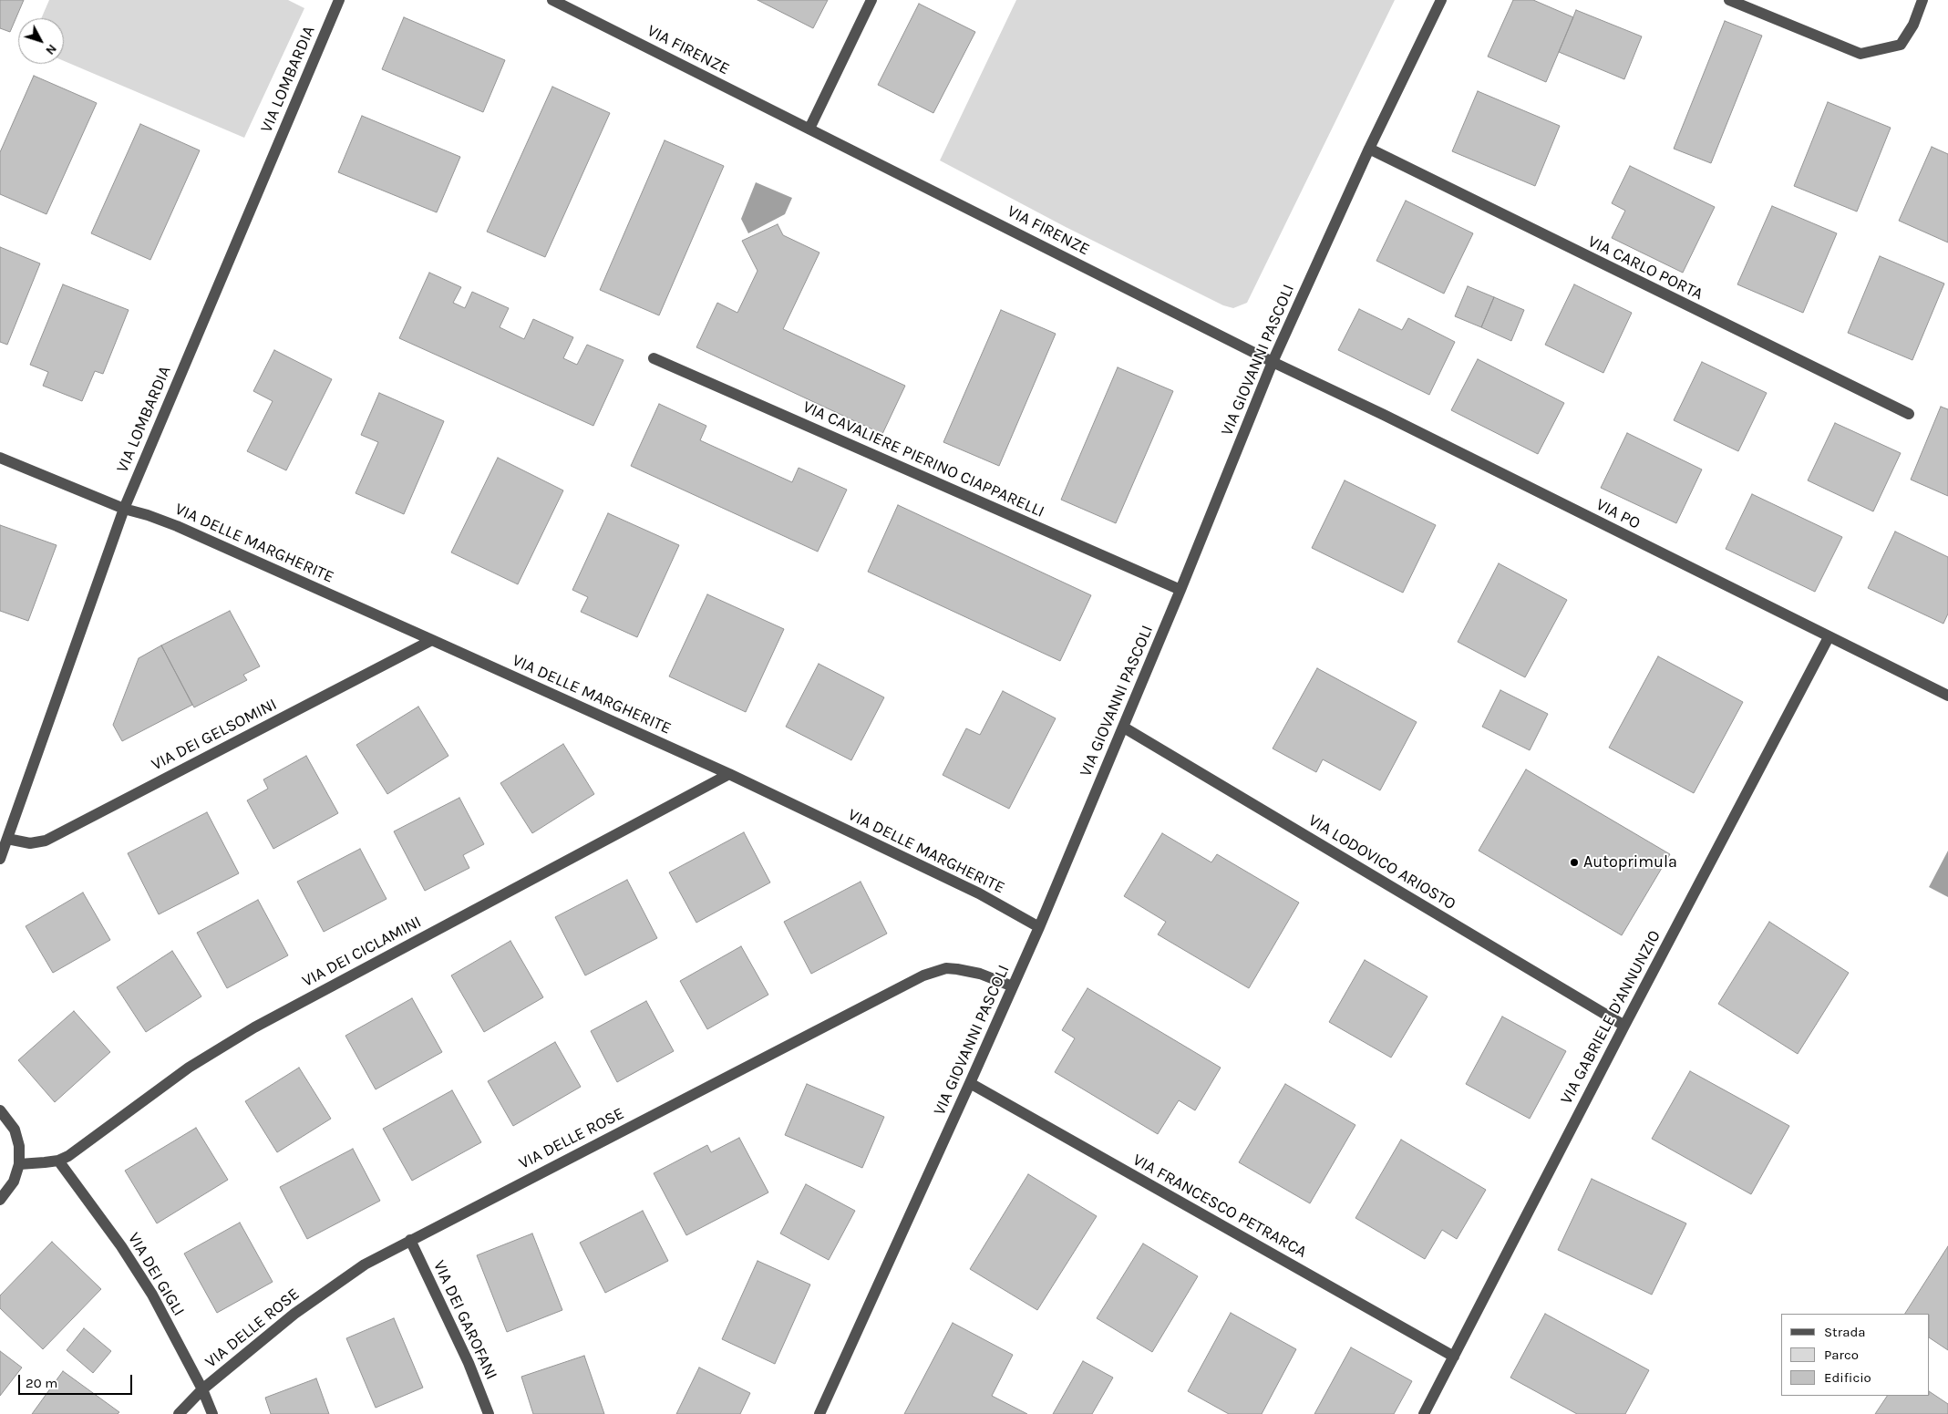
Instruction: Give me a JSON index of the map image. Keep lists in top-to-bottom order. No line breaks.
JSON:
{"streets":{"street":["VIA FIRENZE","VIA LOMBARDIA","VIA CARLO PORTA","VIA GIOVANNI PASCOLI","VIA CAVALIERE PIERINO CIAPPARELLI","VIA PO","VIA DELLE MARGHERITE","VIA DEI GELSOMINI","VIA LODOVICO ARIOSTO","VIA DEI CICLAMINI","VIA GABRIELE D'ANNUNZIO","VIA DELLE ROSE","VIA FRANCESCO PETRARCA","VIA DEI GIGLI","VIA DEI GAROFANI"]},"crossings":[["VIA FIRENZE","VIA GIOVANNI PASCOLI"],["VIA FIRENZE","VIA PO"],["VIA LOMBARDIA","VIA DELLE MARGHERITE"],["VIA LOMBARDIA","VIA DEI GELSOMINI"],["VIA CARLO PORTA","VIA GIOVANNI PASCOLI"],["VIA GIOVANNI PASCOLI","VIA CAVALIERE PIERINO CIAPPARELLI"],["VIA GIOVANNI PASCOLI","VIA PO"],["VIA GIOVANNI PASCOLI","VIA DELLE MARGHERITE"],["VIA GIOVANNI PASCOLI","VIA LODOVICO ARIOSTO"],["VIA GIOVANNI PASCOLI","VIA DELLE ROSE"],["VIA GIOVANNI PASCOLI","VIA FRANCESCO PETRARCA"],["VIA PO","VIA GABRIELE D'ANNUNZIO"],["VIA DELLE MARGHERITE","VIA DEI GELSOMINI"],["VIA DELLE MARGHERITE","VIA DEI CICLAMINI"],["VIA LODOVICO ARIOSTO","VIA GABRIELE D'ANNUNZIO"],["VIA DEI CICLAMINI","VIA DEI GIGLI"],["VIA GABRIELE D'ANNUNZIO","VIA FRANCESCO PETRARCA"],["VIA DELLE ROSE","VIA DEI GIGLI"],["VIA DELLE ROSE","VIA DEI GAROFANI"]],"places":["Autoprimula"],"legend":["Strada","Parco","Edificio"],"scale_bar":"20 m","north":"bottom right"}
